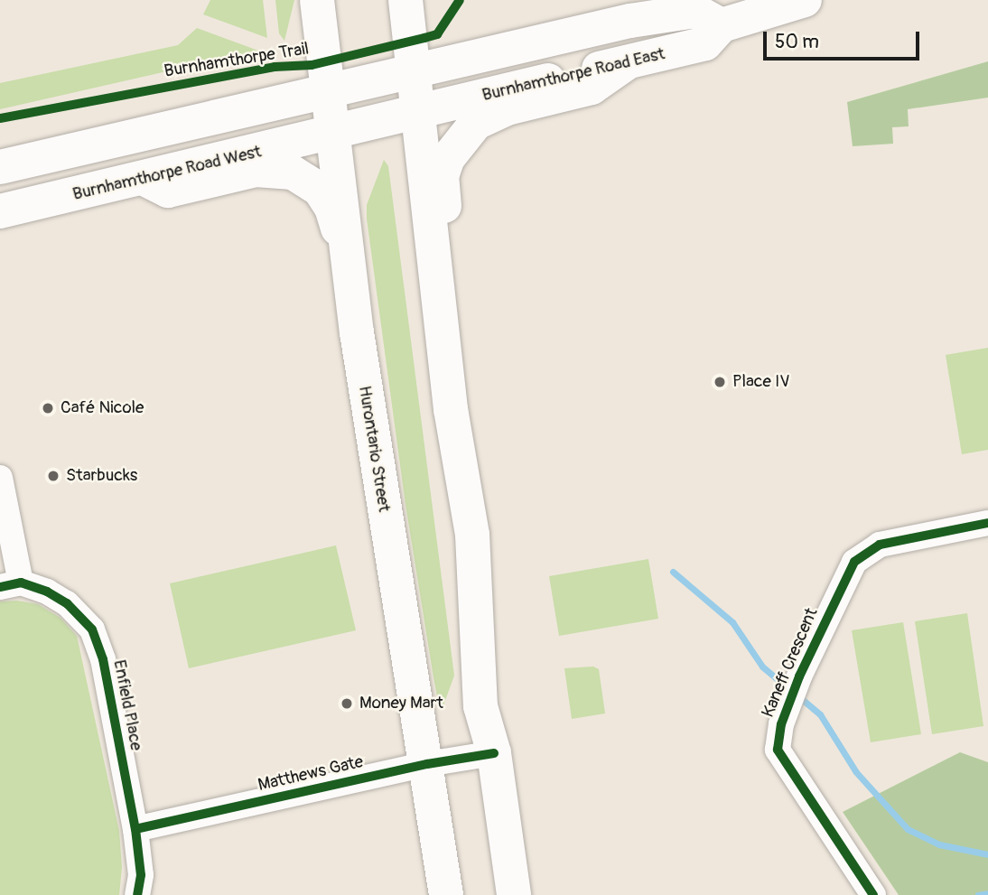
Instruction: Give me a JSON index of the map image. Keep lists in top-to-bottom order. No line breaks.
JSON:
{"streets":{"main road":["Burnhamthorpe Road East","Burnhamthorpe Road West","Hurontario Street"],"street":["Kaneff Crescent","Enfield Place","Matthews Gate"],"cycle path":["Burnhamthorpe Trail"]},"crossings":[["Burnhamthorpe Road East","Burnhamthorpe Road West"],["Burnhamthorpe Road East","Hurontario Street"],["Burnhamthorpe Road West","Hurontario Street"],["Hurontario Street","Matthews Gate"],["Enfield Place","Matthews Gate"]],"places":["Place IV","Café Nicole","Starbucks","Money Mart"],"scale_bar":"50 m"}
